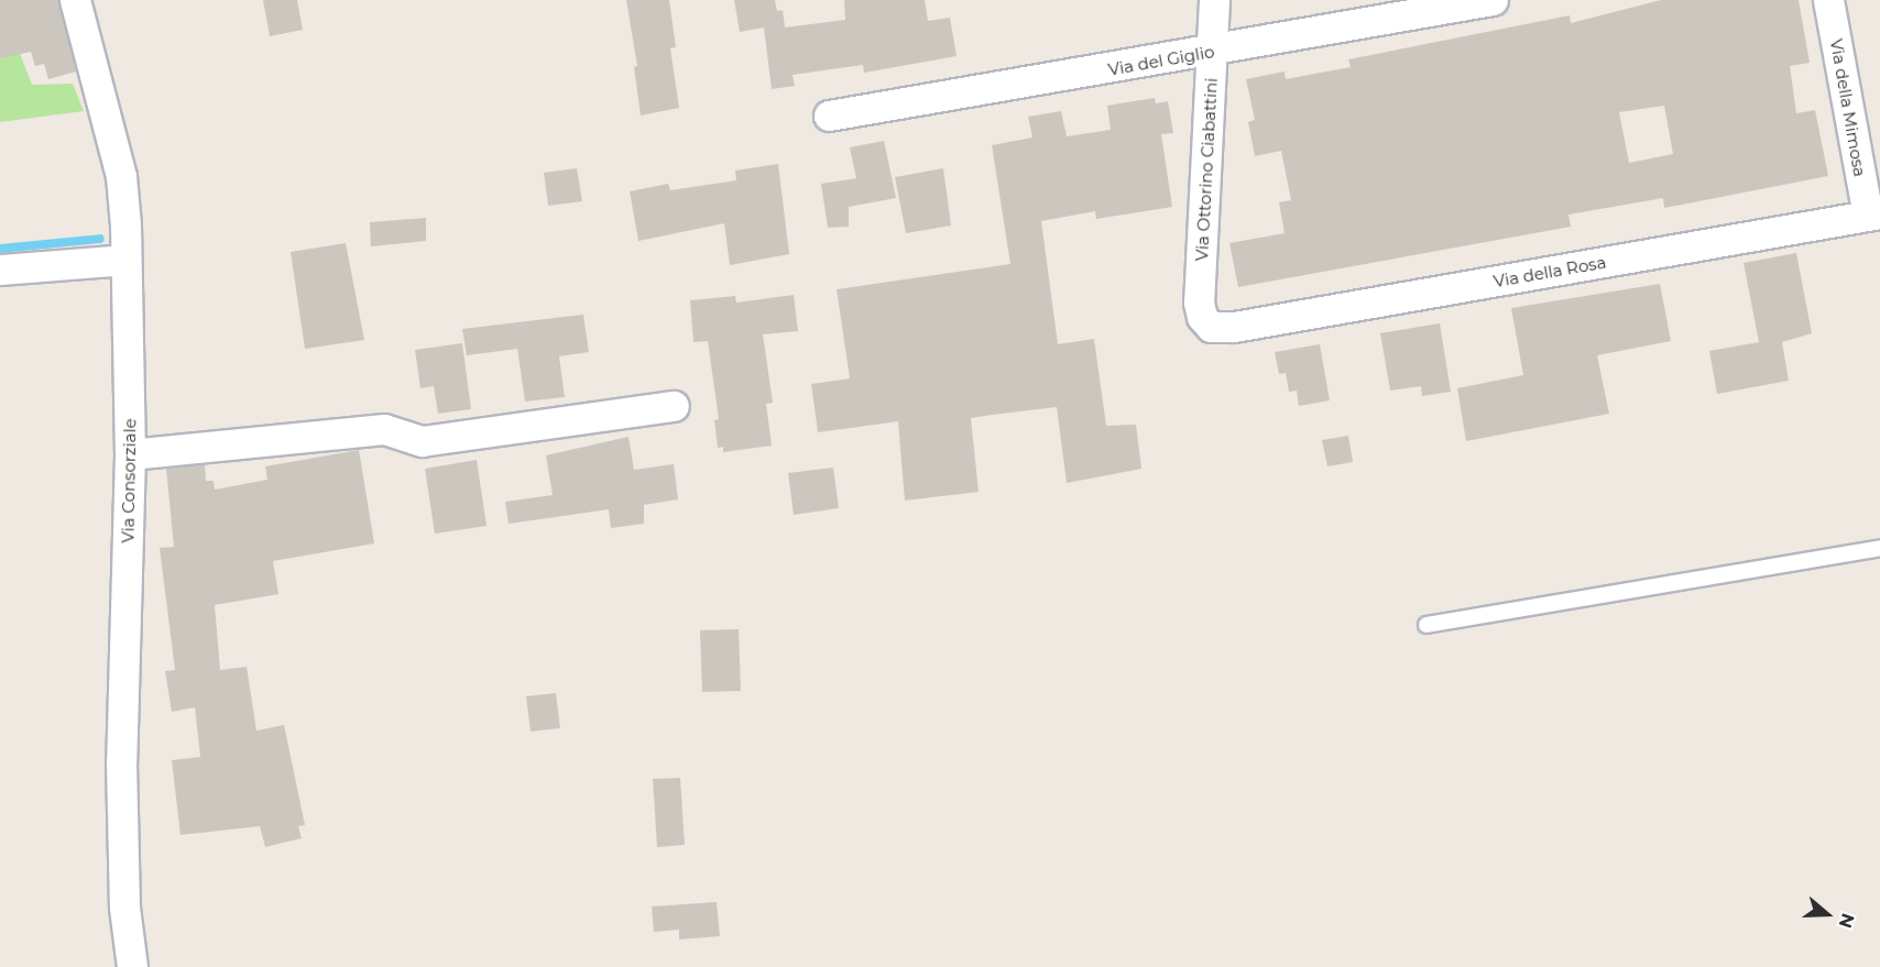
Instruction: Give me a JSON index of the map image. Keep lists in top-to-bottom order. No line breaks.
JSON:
{"streets":{"street":["Via del Giglio","Via della Mimosa","Via Ottorino Ciabattini","Via della Rosa","Via Consorziale"]},"crossings":[["Via del Giglio","Via Ottorino Ciabattini"],["Via della Mimosa","Via della Rosa"],["Via Ottorino Ciabattini","Via della Rosa"]],"north":"right"}
